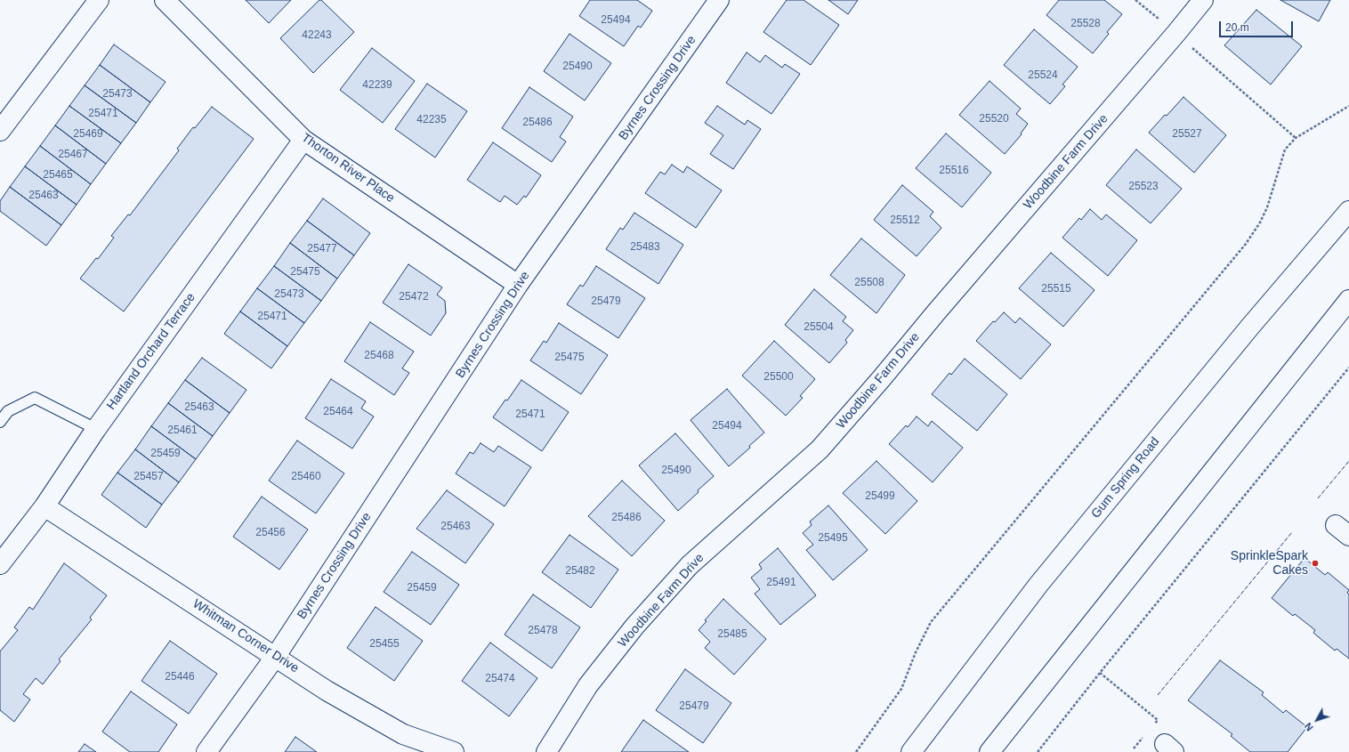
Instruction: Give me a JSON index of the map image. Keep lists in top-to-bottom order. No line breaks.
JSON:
{"streets":{"street":["Byrnes Crossing Drive","Woodbine Farm Drive","Thorton River Place","Hartland Orchard Terrace","Gum Spring Road","Whitman Corner Drive"]},"crossings":[["Byrnes Crossing Drive","Thorton River Place"],["Byrnes Crossing Drive","Whitman Corner Drive"],["Thorton River Place","Hartland Orchard Terrace"],["Hartland Orchard Terrace","Whitman Corner Drive"]],"places":["SprinkleSpark Cakes"],"house_numbers":["25494","25528","42243","25490","25524","42239","25473","25471","25520","42235","25486","25469","25527","25467","25516","25465","25523","25463","25512","25483","25477","25475","25508","25515","25473","25472","25479","25471","25504","25468","25475","25500","25463","25464","25471","25494","25461","25459","25490","25457","25460","25499","25486","25463","25456","25495","25482","25491","25459","25478","25485","25455","25446","25474","25479"],"scale_bar":"20 m","north":"bottom left"}
